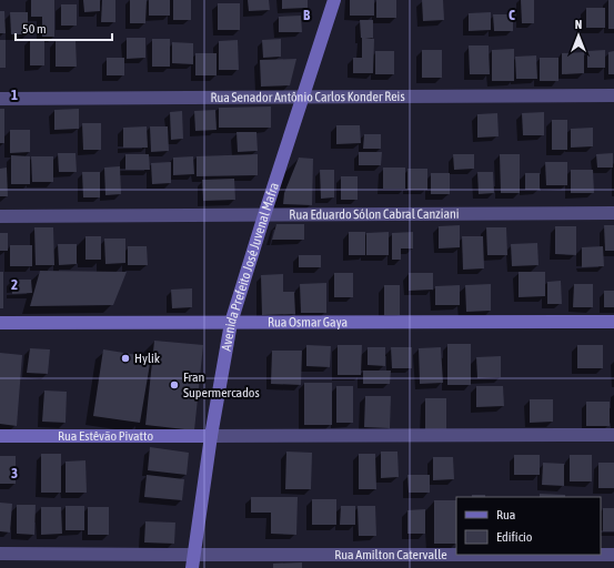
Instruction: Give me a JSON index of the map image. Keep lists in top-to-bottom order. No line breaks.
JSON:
{"streets":{"main road":["Avenida Prefeito José Juvenal Mafra","Rua Osmar Gaya","Rua Estêvão Pivatto"],"street":["Rua Senador Antônio Carlos Konder Reis","Rua Eduardo Sólon Cabral Canziani","Rua Amilton Catervalle"]},"crossings":[["Rua Senador Antônio Carlos Konder Reis","Avenida Prefeito José Juvenal Mafra"],["Rua Eduardo Sólon Cabral Canziani","Avenida Prefeito José Juvenal Mafra"],["Avenida Prefeito José Juvenal Mafra","Rua Osmar Gaya"],["Avenida Prefeito José Juvenal Mafra","Rua Estêvão Pivatto"],["Avenida Prefeito José Juvenal Mafra","Rua Amilton Catervalle"]],"places":["Hylik","Fran Supermercados"],"legend":["Rua","Edifício"],"scale_bar":"50 m","north":"top","grid":{"columns":["B","C"],"rows":["1","2","3"]}}
